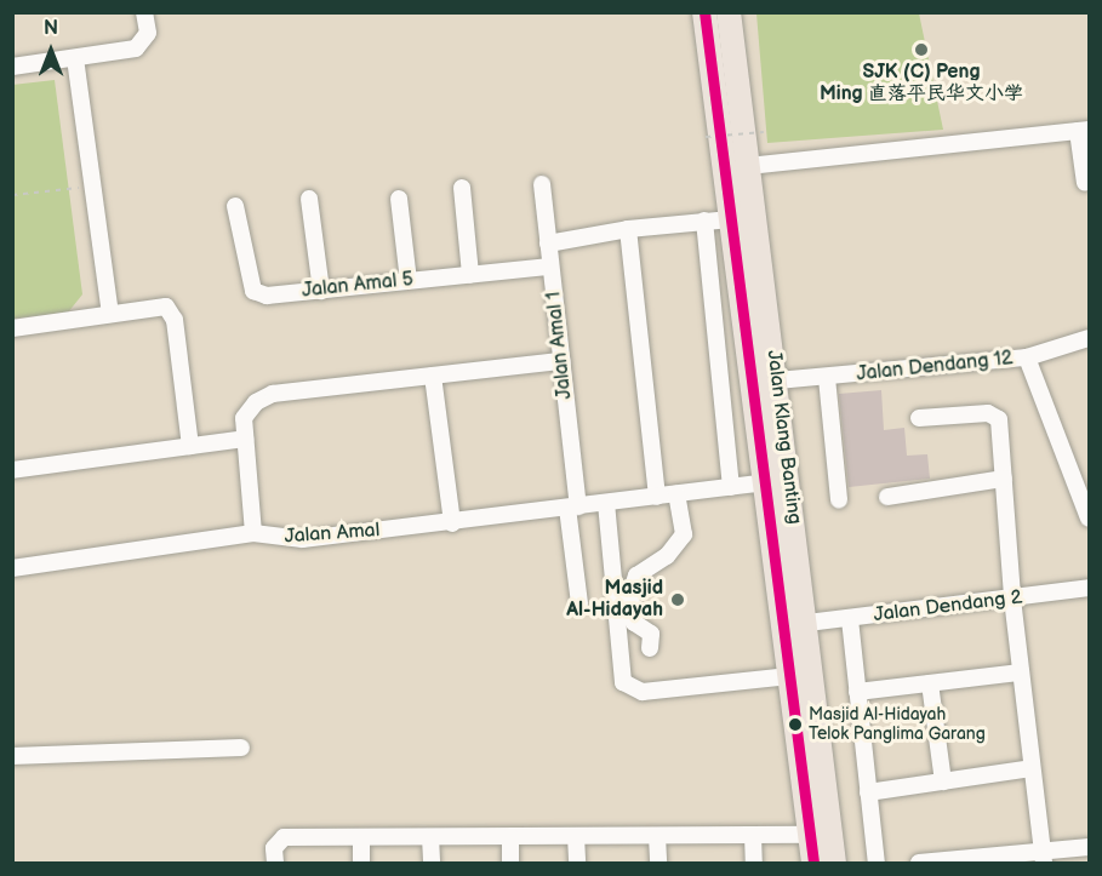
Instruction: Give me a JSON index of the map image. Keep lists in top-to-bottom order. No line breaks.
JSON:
{"streets":{"highway":["Jalan Klang Banting"],"street":["Jalan Amal 5","Jalan Amal 1","Jalan Dendang 12","Jalan Amal","Jalan Dendang 2"]},"crossings":[["Jalan Amal 5","Jalan Amal 1"],["Jalan Amal 1","Jalan Amal"],["Jalan Dendang 12","Jalan Klang Banting"],["Jalan Klang Banting","Jalan Amal"],["Jalan Klang Banting","Jalan Dendang 2"]],"places":["SJK (C) Peng Ming 直落平民华文小学","Masjid Al-Hidayah","Masjid Al-Hidayah Telok Panglima Garang"],"north":"top"}
